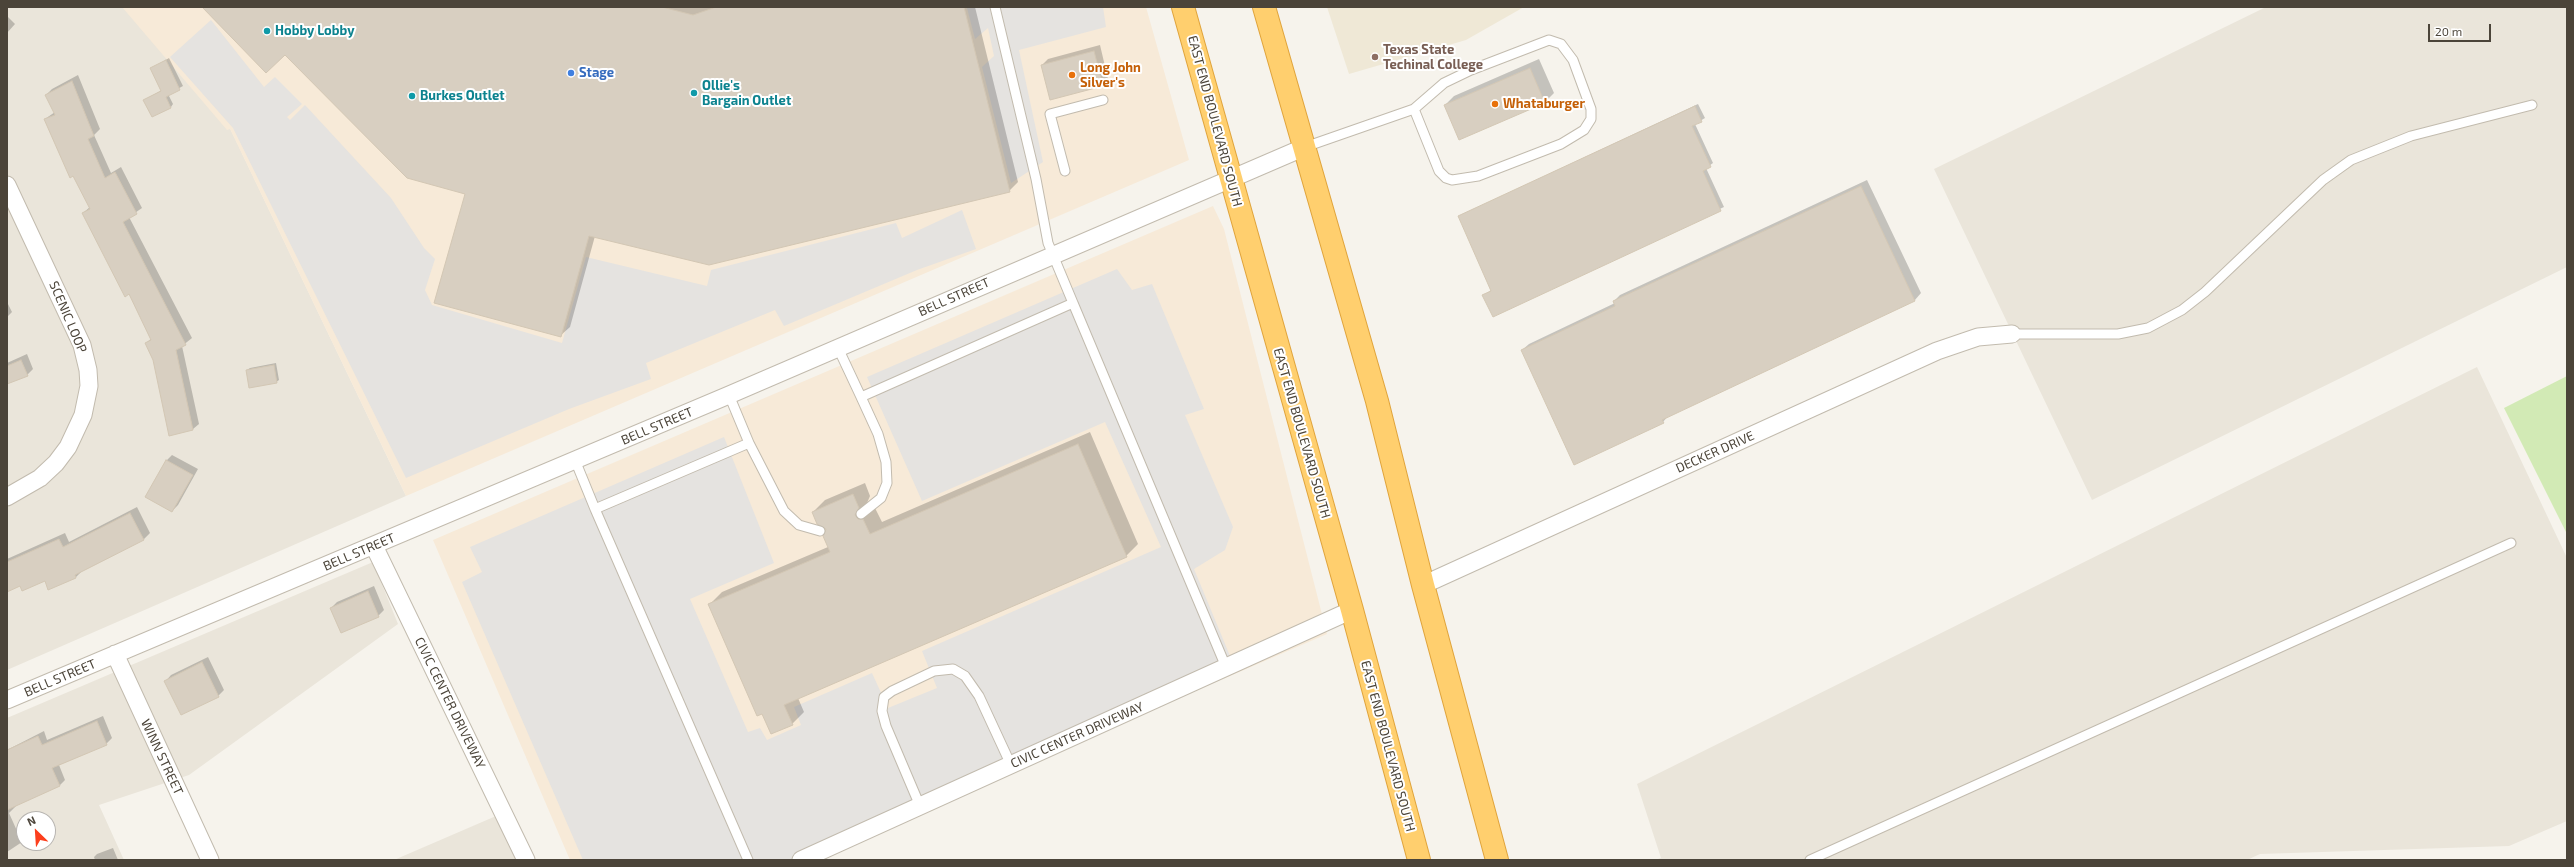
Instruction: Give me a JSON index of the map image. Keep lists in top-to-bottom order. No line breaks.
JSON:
{"streets":{"highway":["EAST END BOULEVARD SOUTH"],"street":["BELL STREET","SCENIC LOOP","DECKER DRIVE","CIVIC CENTER DRIVEWAY","WINN STREET"]},"crossings":[["EAST END BOULEVARD SOUTH","BELL STREET"],["EAST END BOULEVARD SOUTH","CIVIC CENTER DRIVEWAY"],["BELL STREET","CIVIC CENTER DRIVEWAY"],["BELL STREET","WINN STREET"]],"places":["Hobby Lobby","Texas State Techinal College","Stage","Long John Silver's","Ollie's Bargain Outlet","Burkes Outlet","Whataburger"],"scale_bar":"20 m","north":"top left"}
